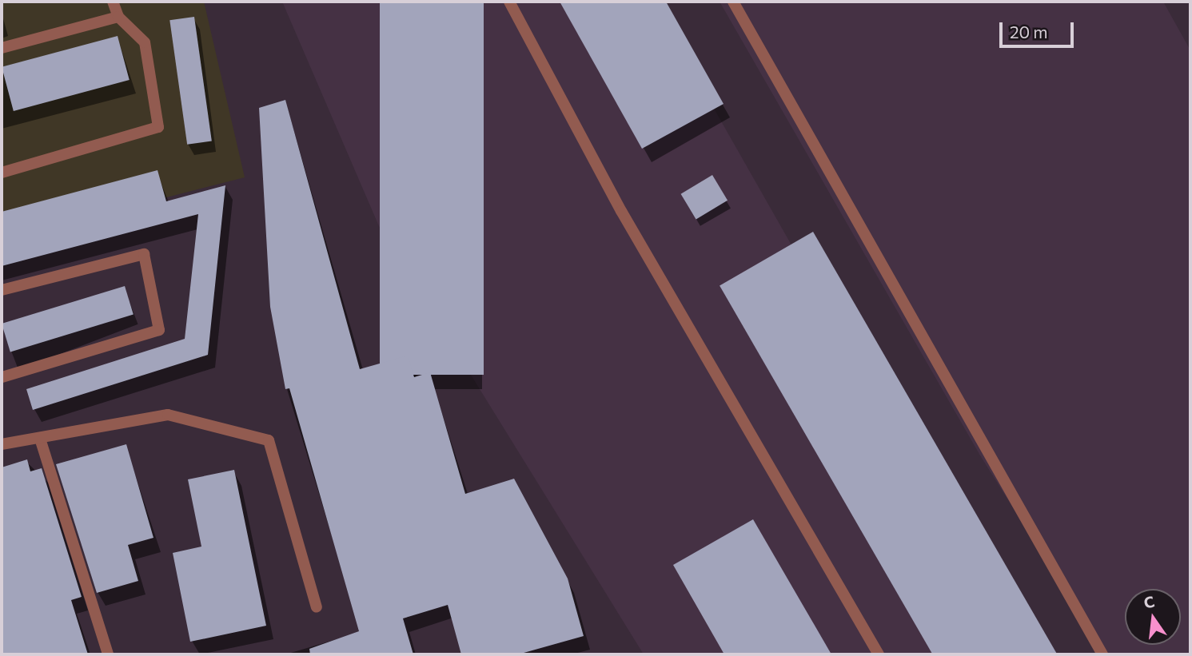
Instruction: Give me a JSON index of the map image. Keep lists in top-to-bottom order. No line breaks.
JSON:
{"scale_bar":"20 m","north":"top"}
